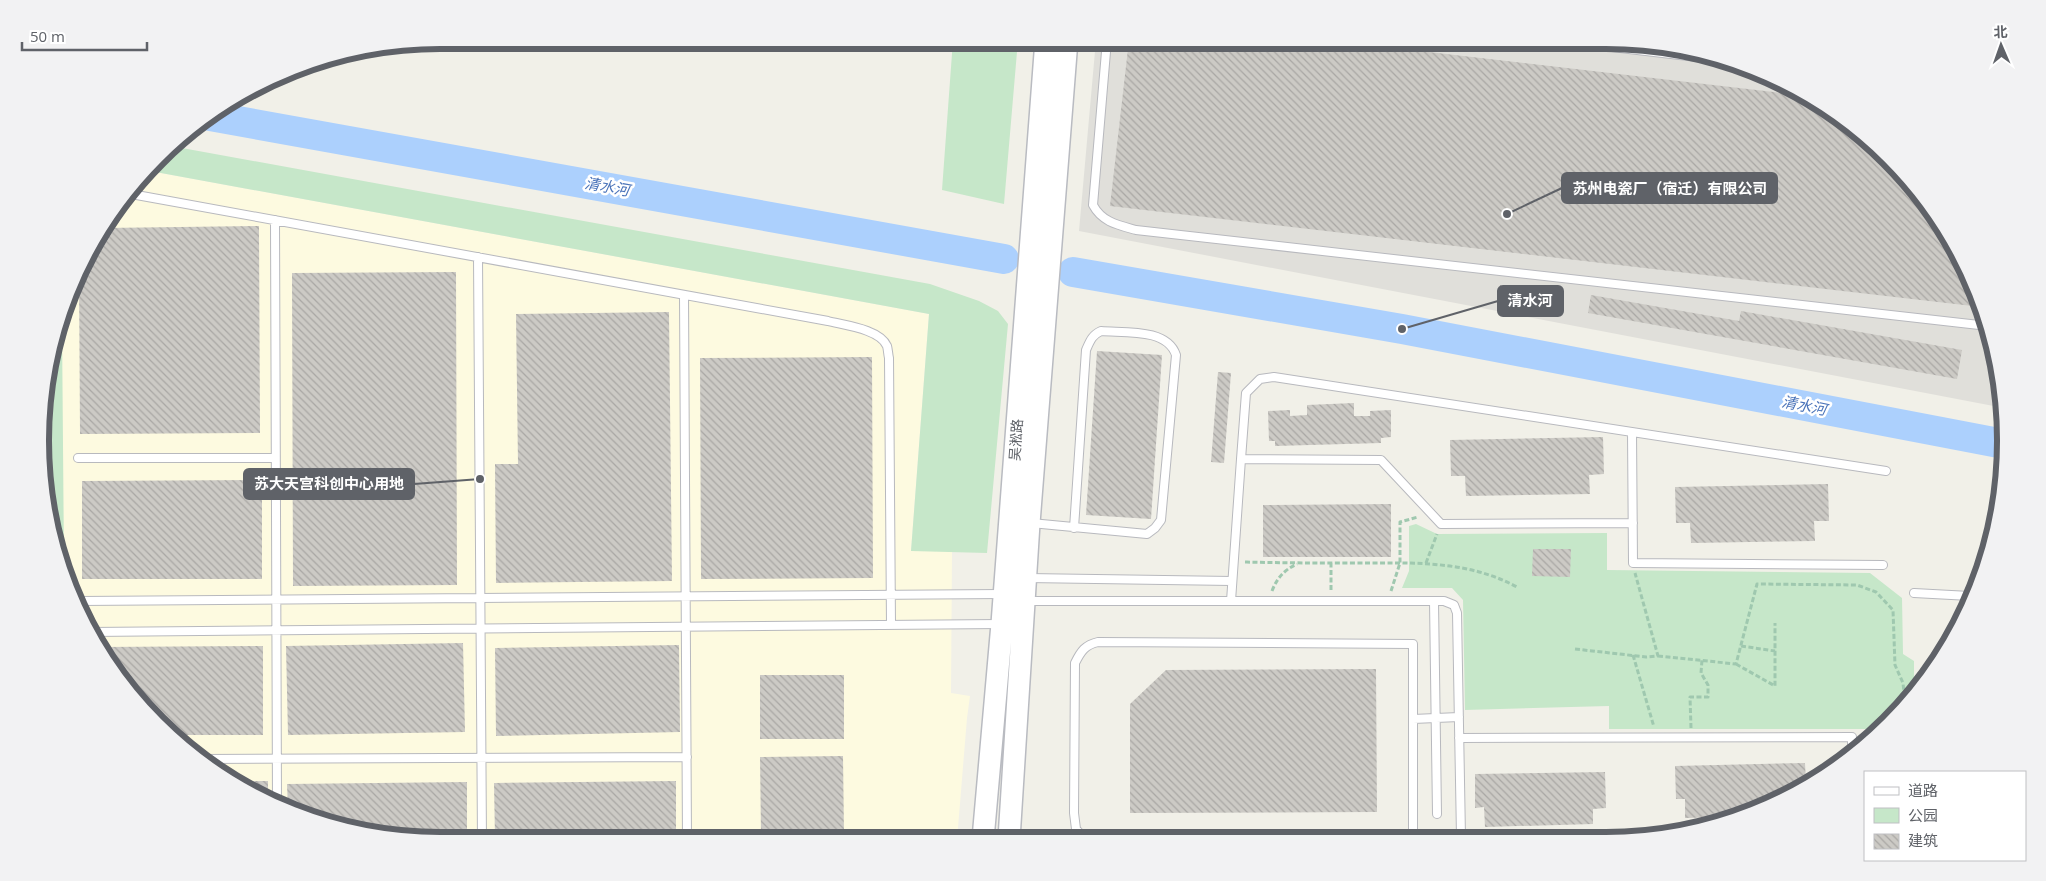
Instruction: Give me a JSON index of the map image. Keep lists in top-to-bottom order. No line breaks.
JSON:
{"streets":{"main road":["吴淞路"]},"water":["清水河"],"places":["苏州电瓷厂（宿迁）有限公司","清水河","苏大天宫科创中心用地"],"legend":["道路","公园","建筑"],"scale_bar":"50 m","north":"top"}
